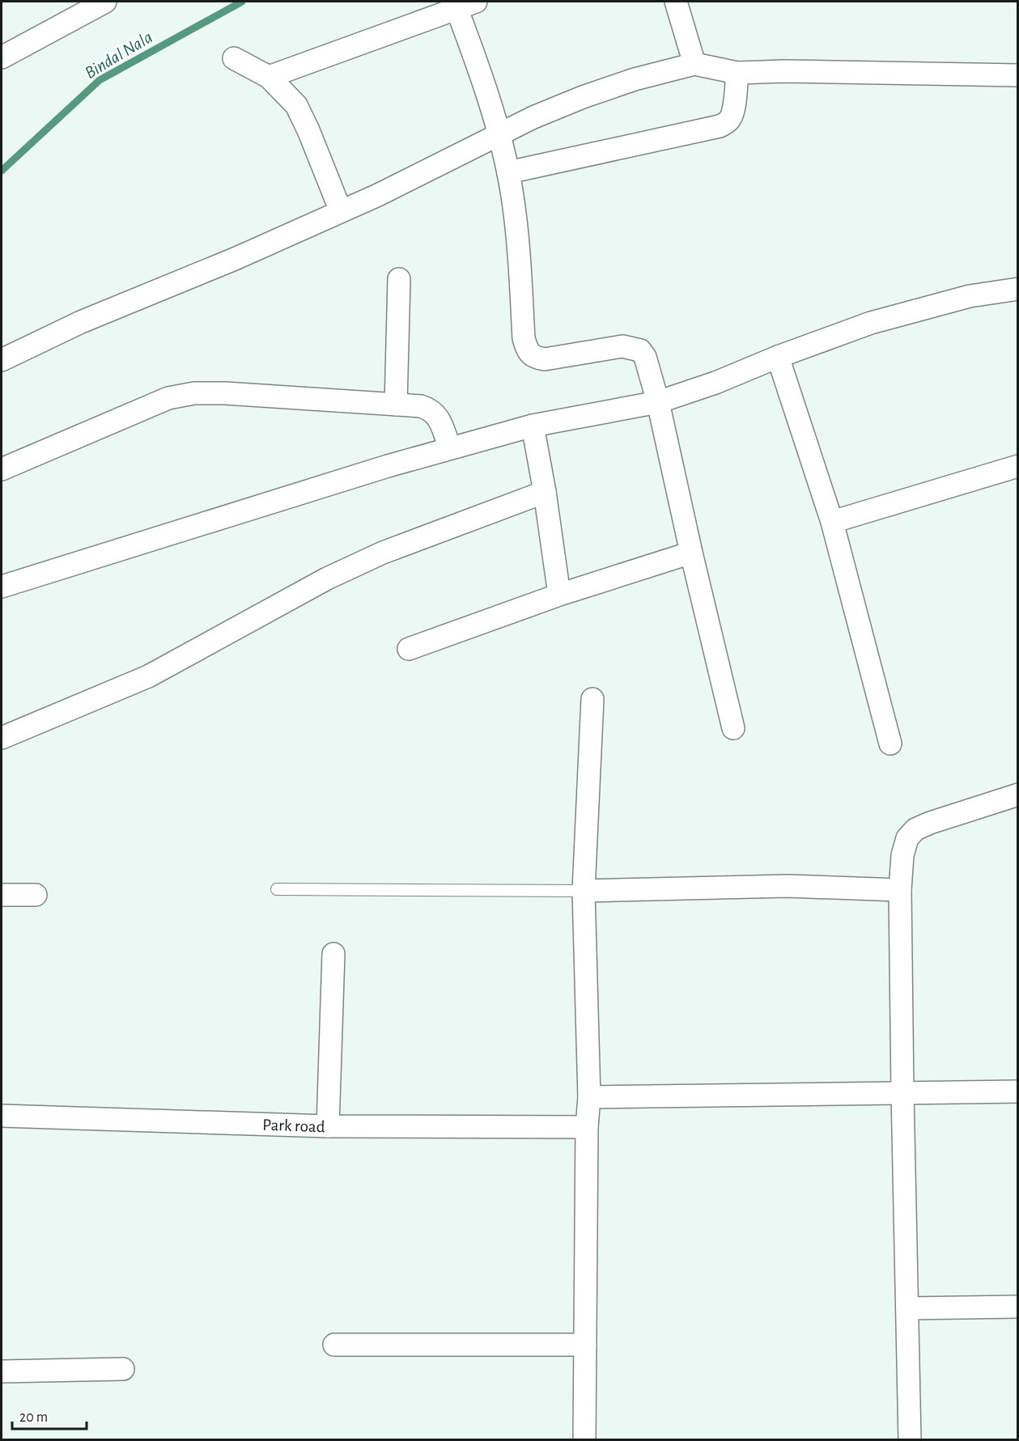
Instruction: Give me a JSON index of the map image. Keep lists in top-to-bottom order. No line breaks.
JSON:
{"streets":{"street":["Park road"]},"water":["Bindal Nala"],"scale_bar":"20 m"}
